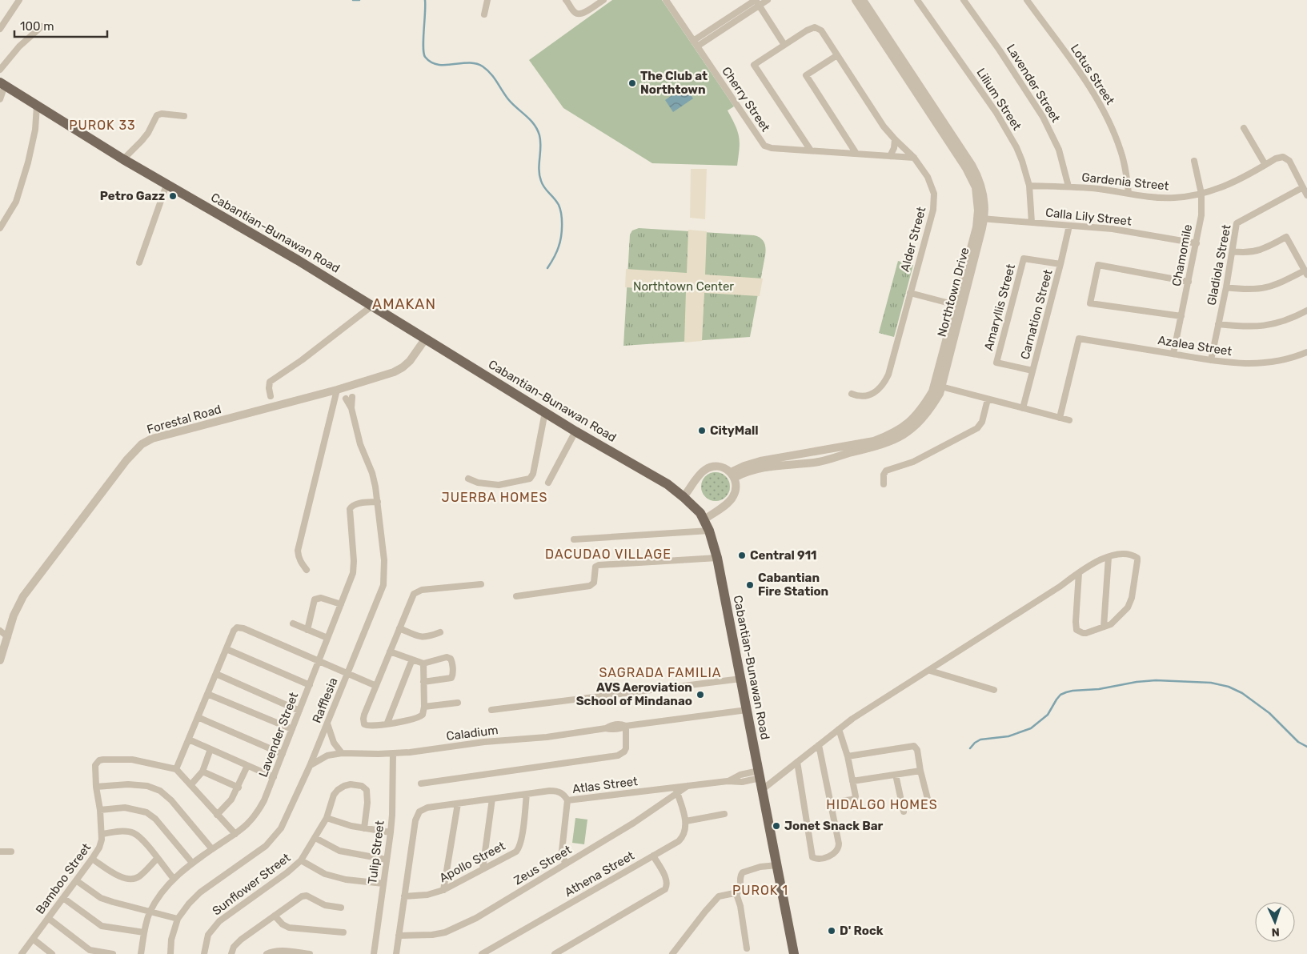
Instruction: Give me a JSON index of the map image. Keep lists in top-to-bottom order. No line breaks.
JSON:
{"streets":{"main road":["Cabantian-Bunawan Road"],"street":["Lotus Street","Lavender Street","Cherry Street","Lilium Street","Gardenia Street","Calla Lily Street","Alder Street","Chamomile","Gladiola Street","Northtown Drive","Amaryllis Street","Carnation Street","Azalea Street","Forestal Road","Rafflesia","Caladium","Atlas Street","Tulip Street","Apollo Street","Zeus Street","Athena Street","Bamboo Street","Sunflower Street"]},"crossings":[["Lotus Street","Gardenia Street"],["Lavender Street","Gardenia Street"],["Lavender Street","Rafflesia"],["Cherry Street","Alder Street"],["Lilium Street","Gardenia Street"],["Lilium Street","Calla Lily Street"],["Gardenia Street","Chamomile"],["Gardenia Street","Gladiola Street"],["Calla Lily Street","Chamomile"],["Calla Lily Street","Northtown Drive"],["Calla Lily Street","Carnation Street"],["Cabantian-Bunawan Road","Northtown Drive"],["Cabantian-Bunawan Road","Forestal Road"],["Cabantian-Bunawan Road","Caladium"],["Cabantian-Bunawan Road","Zeus Street"],["Chamomile","Azalea Street"],["Gladiola Street","Azalea Street"],["Amaryllis Street","Carnation Street"],["Forestal Road","Rafflesia"],["Rafflesia","Caladium"],["Caladium","Tulip Street"],["Atlas Street","Apollo Street"],["Atlas Street","Zeus Street"]],"districts":["PUROK 33","AMAKAN","JUERBA HOMES","DACUDAO VILLAGE","SAGRADA FAMILIA","HIDALGO HOMES","PUROK 1"],"parks":["Northtown Center"],"places":["The Club at Northtown","Petro Gazz","CityMall","Central 911","Cabantian Fire Station","AVS Aeroviation School of Mindanao","Jonet Snack Bar","D' Rock"],"scale_bar":"100 m","north":"bottom"}
